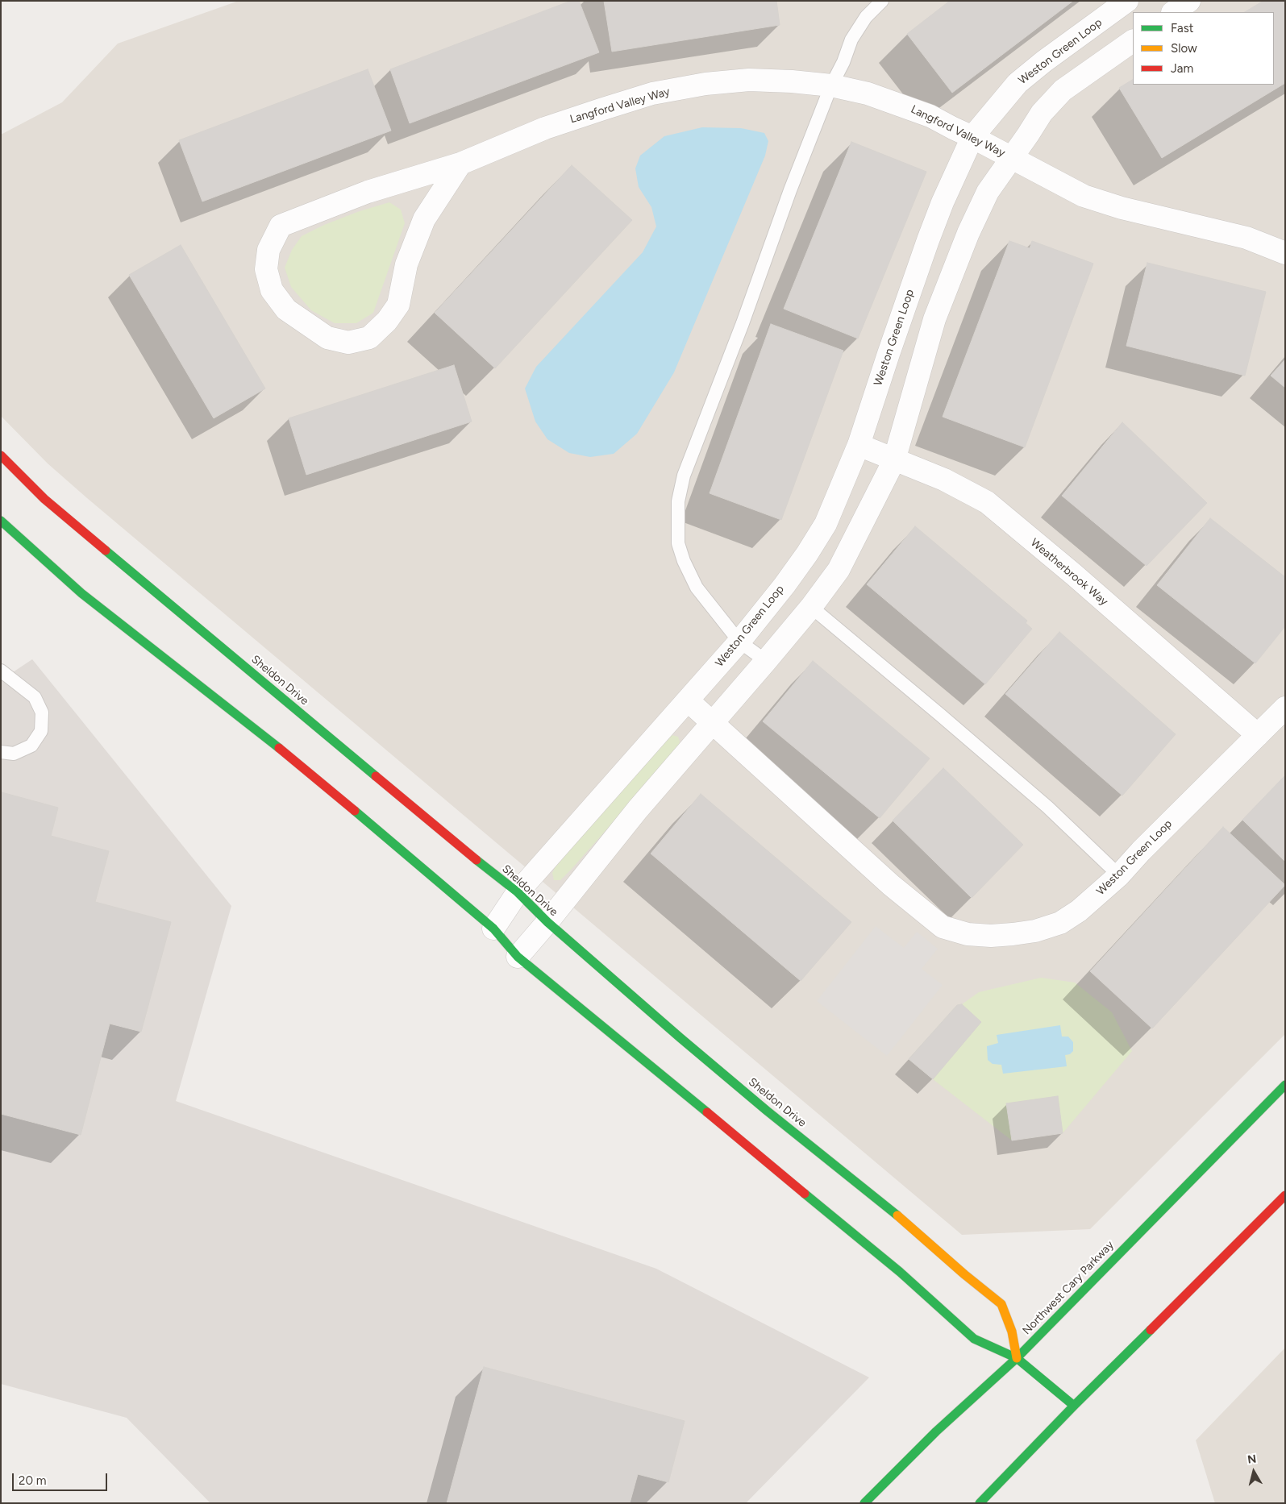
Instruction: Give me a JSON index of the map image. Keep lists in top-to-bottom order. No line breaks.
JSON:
{"streets":{"street":["Weston Green Loop","Langford Valley Way","Weatherbrook Way","Sheldon Drive","Northwest Cary Parkway"]},"crossings":[["Weston Green Loop","Langford Valley Way"],["Weston Green Loop","Weatherbrook Way"],["Weston Green Loop","Sheldon Drive"],["Sheldon Drive","Northwest Cary Parkway"]],"legend":["Fast","Slow","Jam"],"scale_bar":"20 m","north":"top"}
